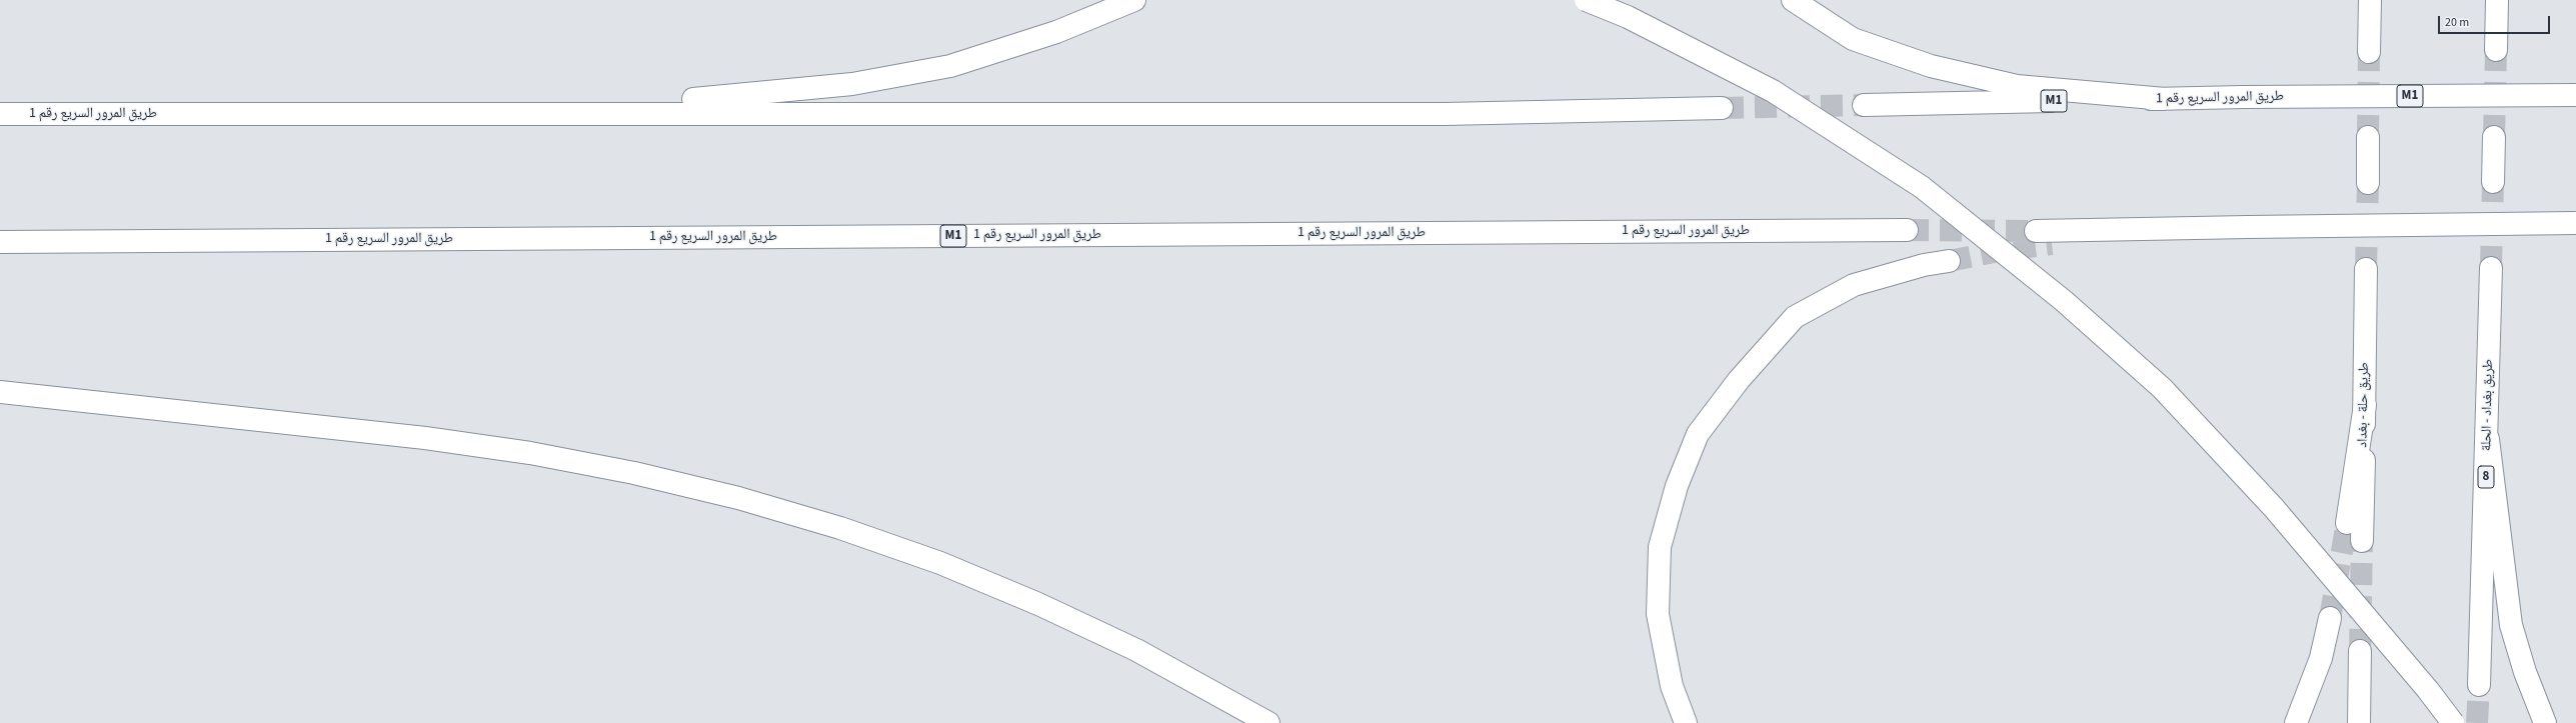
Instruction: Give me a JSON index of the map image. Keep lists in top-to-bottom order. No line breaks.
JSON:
{"streets":{"highway":["M1","طريق المرور السريع رقم 1","طريق حلة - بغداد","طريق بغداد - الحلة","8"]},"scale_bar":"20 m"}
